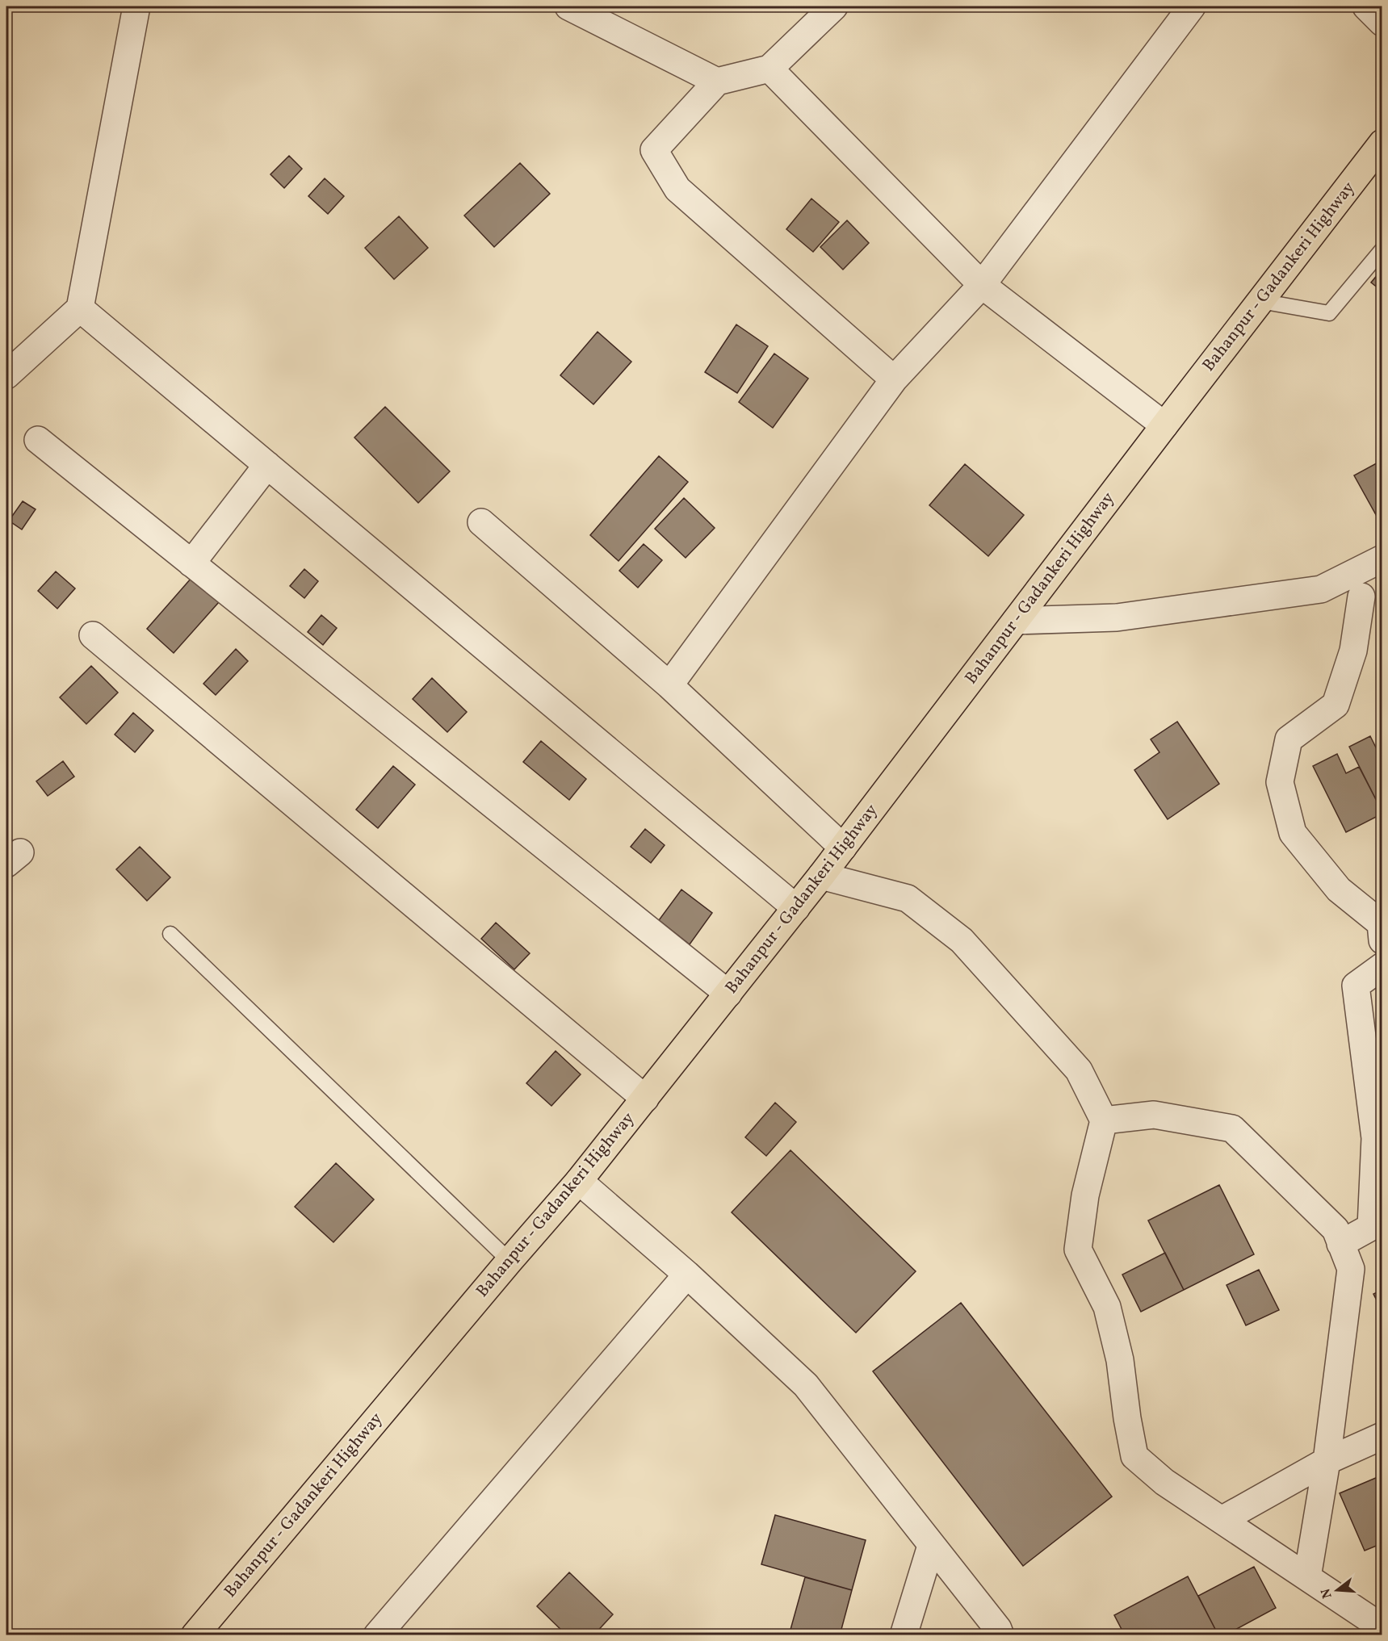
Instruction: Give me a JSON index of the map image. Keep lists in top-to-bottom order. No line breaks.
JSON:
{"streets":{"highway":["Bahanpur - Gadankeri Highway"]},"north":"left"}
